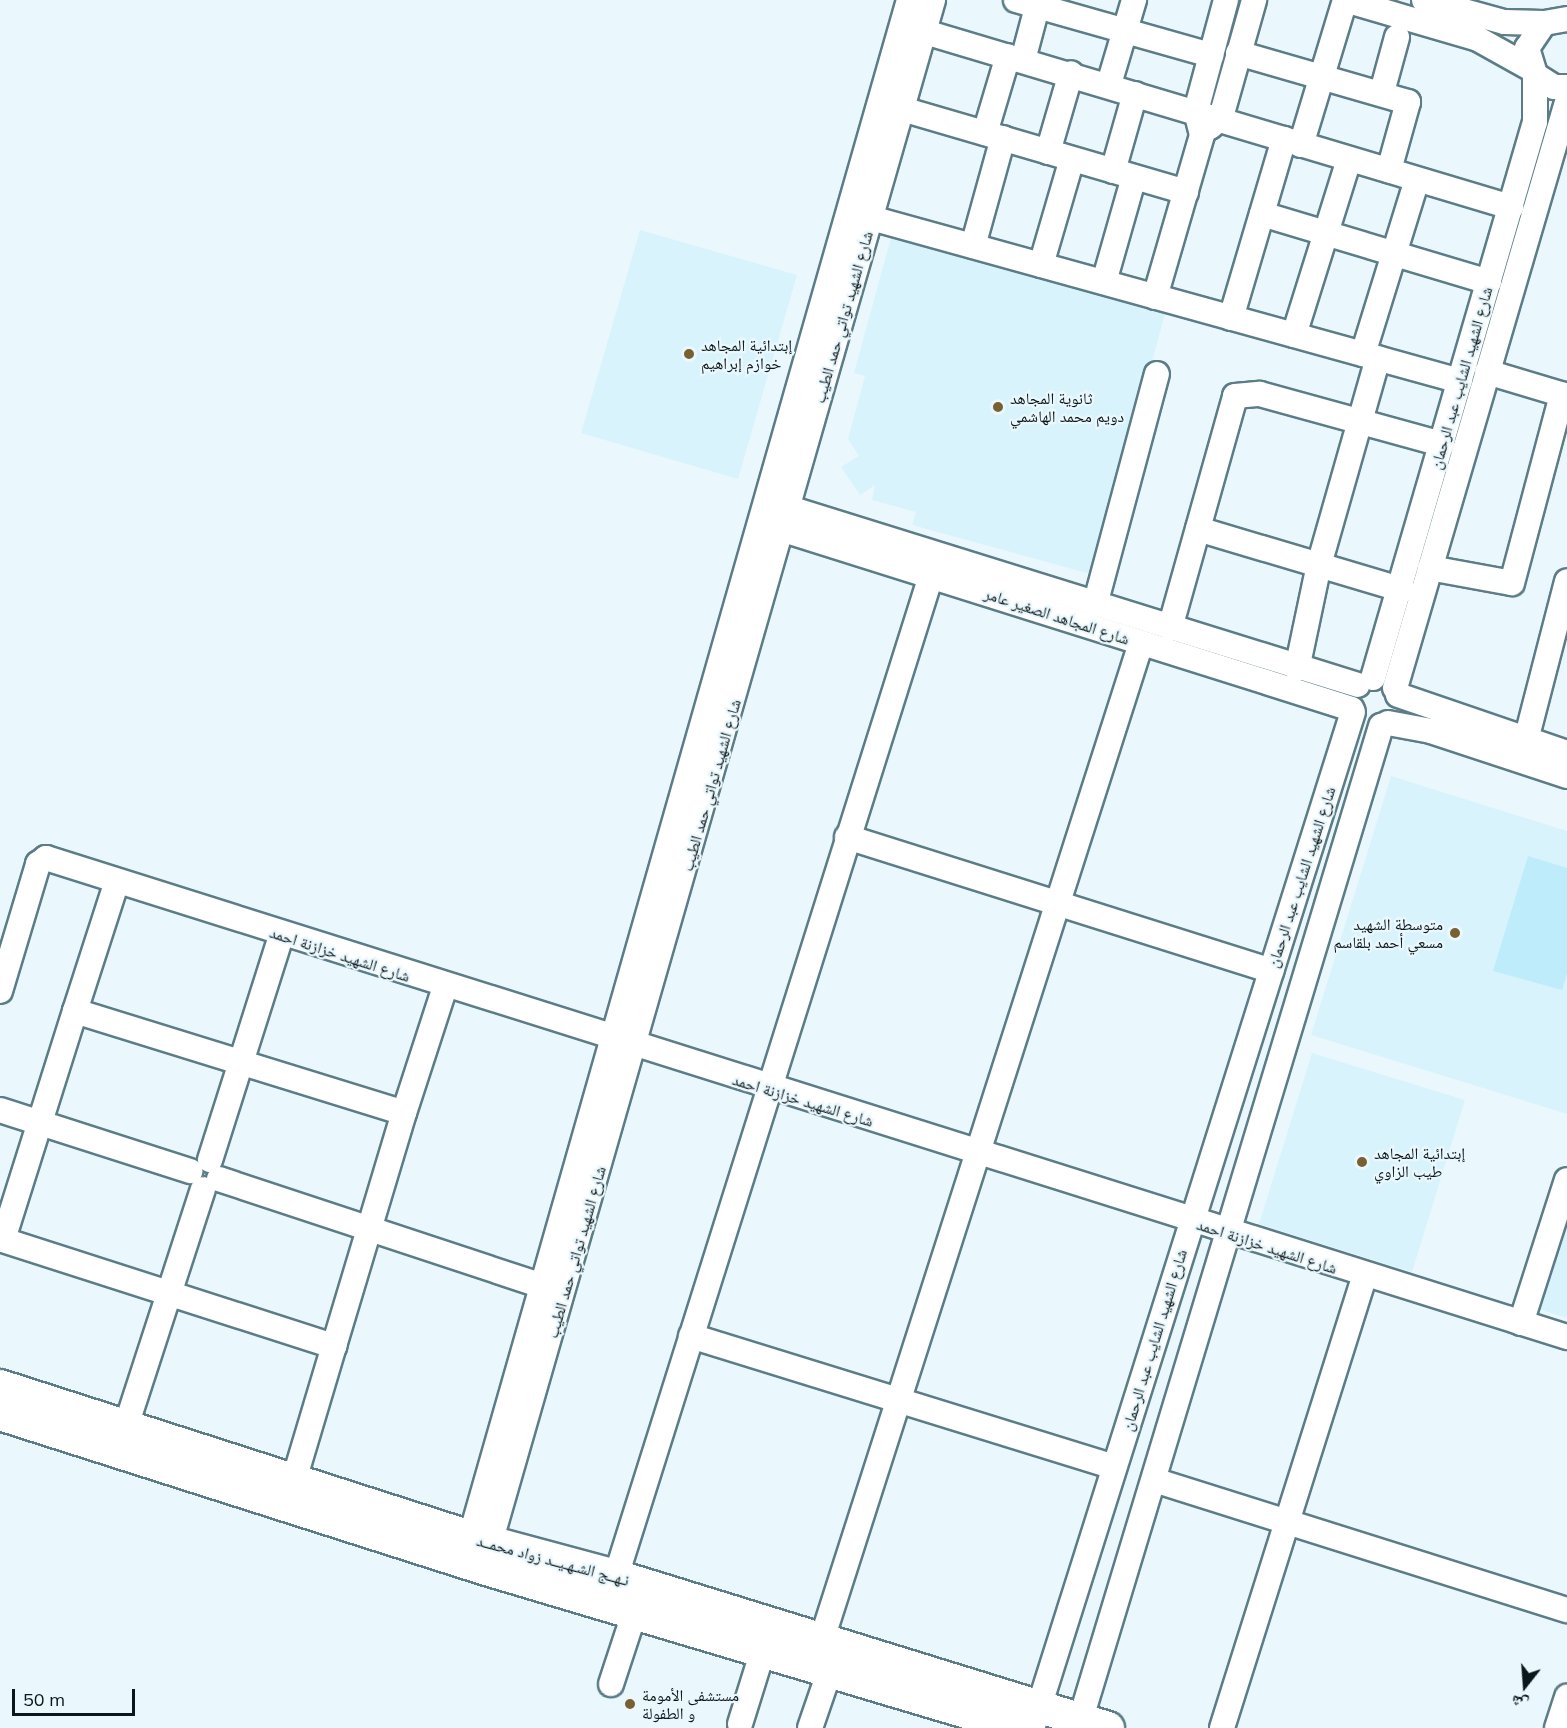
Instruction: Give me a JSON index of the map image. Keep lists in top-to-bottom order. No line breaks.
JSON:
{"streets":{"main road":["نـهــج الشـهـيــد زواد محمــد"],"street":["شارع الشهيد تواتي حمد الطيب","شارع الشهيد الشايب عبد الرحمان","شارع المجاهد الصغير عامر","شارع الشهيد خزازنة احمد"]},"crossings":[["شارع الشهيد تواتي حمد الطيب","شارع المجاهد الصغير عامر"],["شارع الشهيد تواتي حمد الطيب","شارع الشهيد خزازنة احمد"],["شارع الشهيد تواتي حمد الطيب","نـهــج الشـهـيــد زواد محمــد"],["شارع الشهيد الشايب عبد الرحمان","شارع المجاهد الصغير عامر"],["شارع الشهيد الشايب عبد الرحمان","شارع الشهيد خزازنة احمد"],["شارع الشهيد الشايب عبد الرحمان","نـهــج الشـهـيــد زواد محمــد"]],"places":["إبتدائية المجاهد خوازم إبراهيم","ثانوية المجاهد دويم محمد الهاشمي","متوسطة الشهيد مسعي أحمد بلقاسم","إبتدائية المجاهد طيب الزاوي","مستشفى الأمومة و الطفولة"],"scale_bar":"50 m","north":"bottom"}
